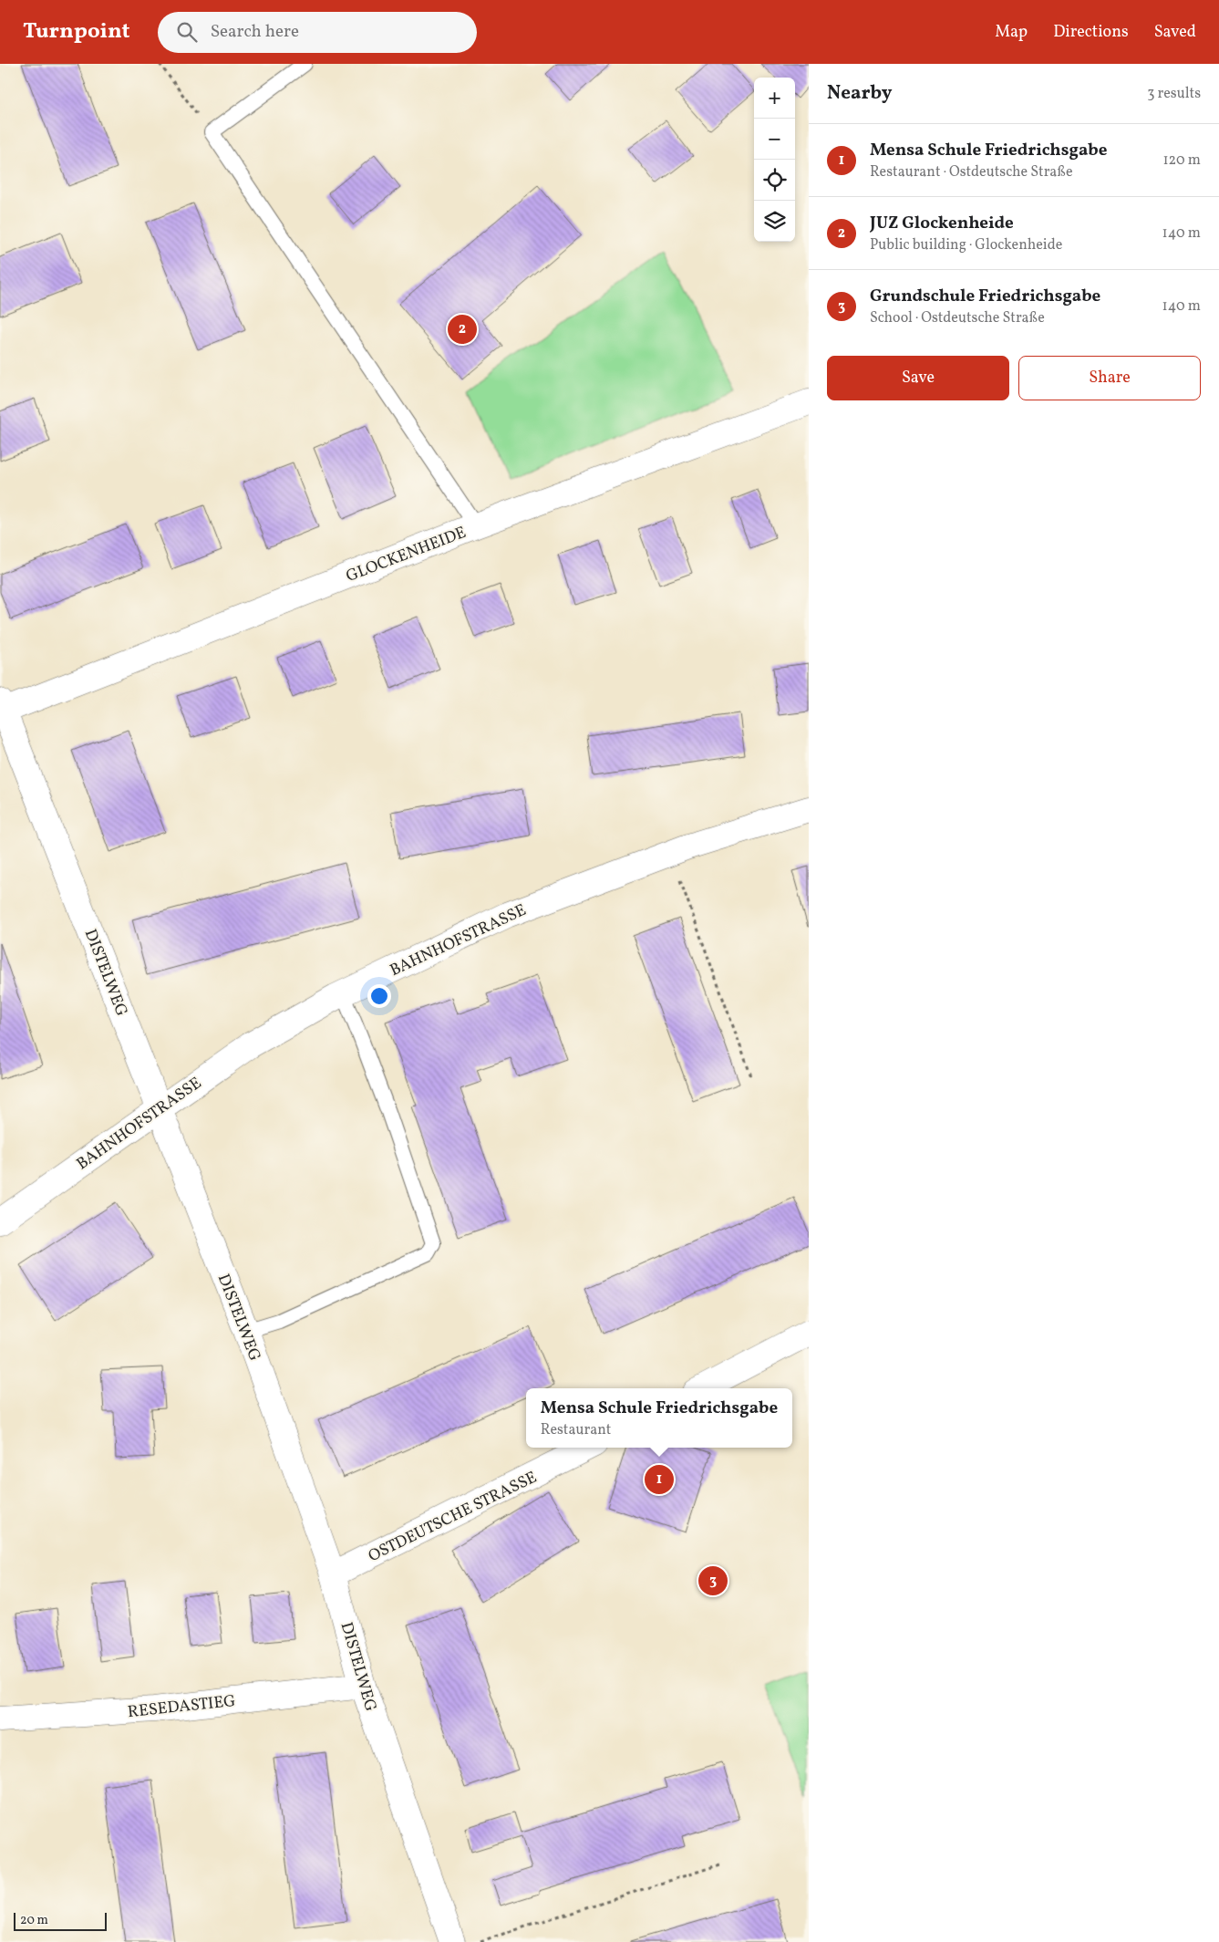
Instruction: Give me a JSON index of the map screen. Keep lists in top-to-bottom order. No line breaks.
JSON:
{"streets":{"street":["GLOCKENHEIDE","BAHNHOFSTRASSE","DISTELWEG","OSTDEUTSCHE STRASSE","RESEDASTIEG"]},"crossings":[["GLOCKENHEIDE","DISTELWEG"],["BAHNHOFSTRASSE","DISTELWEG"],["DISTELWEG","OSTDEUTSCHE STRASSE"],["DISTELWEG","RESEDASTIEG"]],"scale_bar":"20 m","page":{"header":"Turnpoint","search":"Search here","nav":["Map","Directions","Saved"],"heading":["Nearby","3 results"],"map_buttons":["+","−"],"list":[{"mark":"1","name":"Mensa Schule Friedrichsgabe","note":"Restaurant · Ostdeutsche Straße","value":"120 m"},{"mark":"2","name":"JUZ Glockenheide","note":"Public building · Glockenheide","value":"140 m"},{"mark":"3","name":"Grundschule Friedrichsgabe","note":"School · Ostdeutsche Straße","value":"140 m"}],"pins":["2","1","3"],"buttons":["Save","Share"],"popup":["Mensa Schule Friedrichsgabe","Restaurant"],"scale":"20 m"}}
